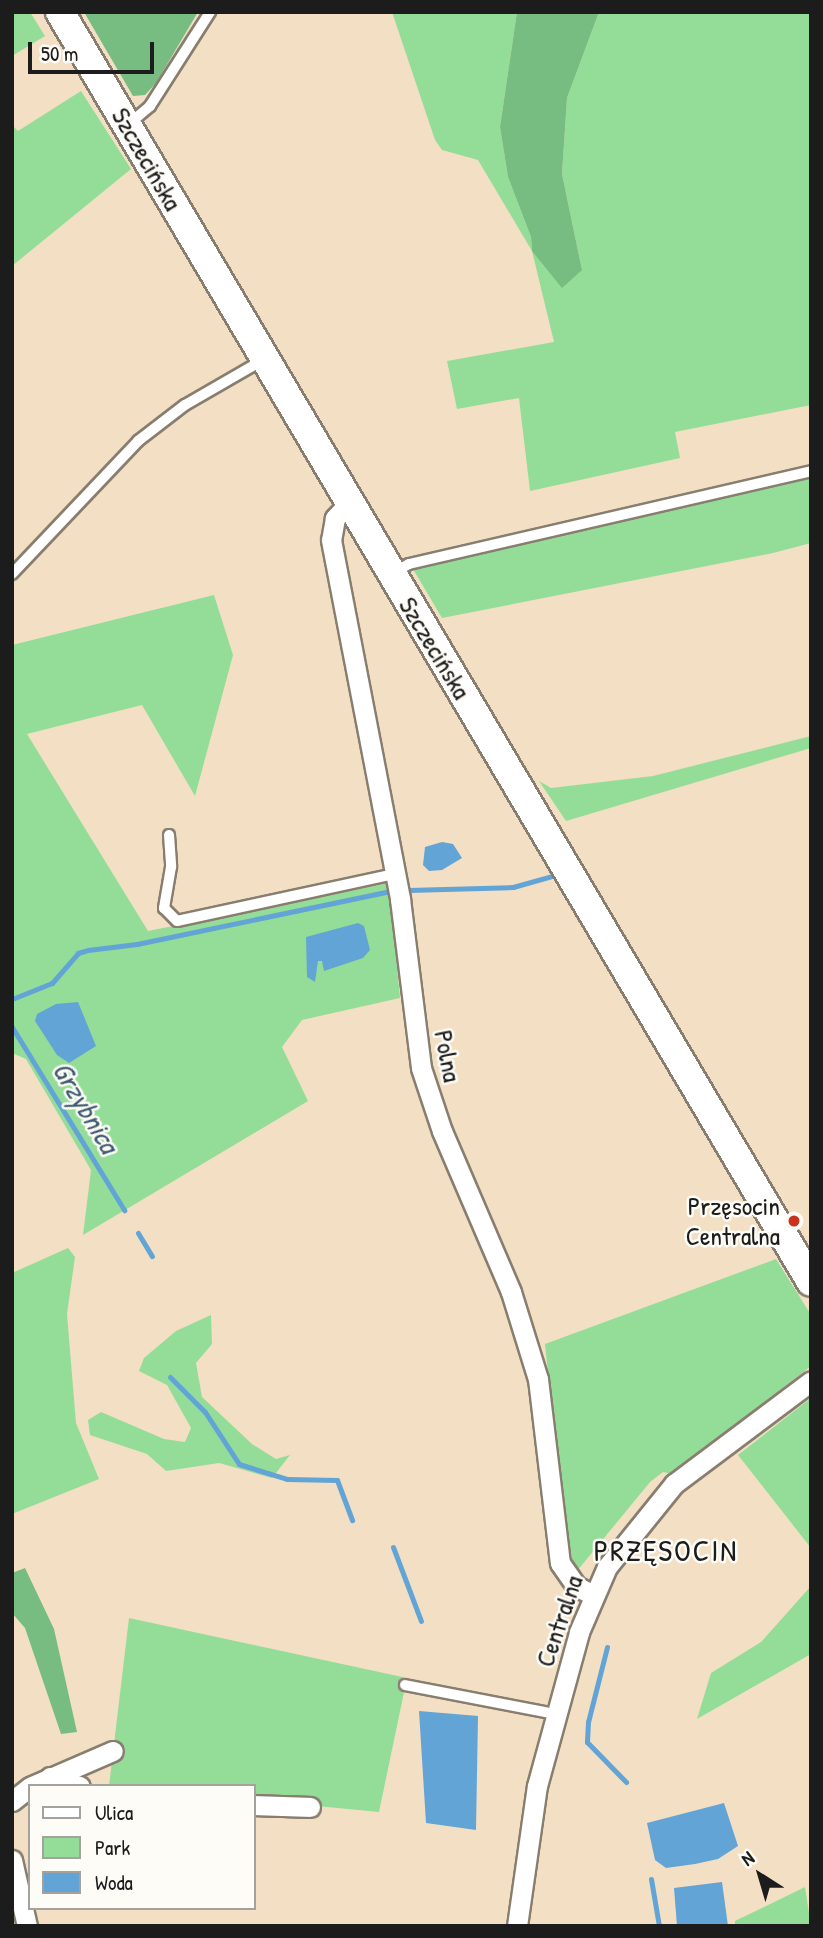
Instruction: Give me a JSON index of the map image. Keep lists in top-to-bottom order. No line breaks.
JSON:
{"streets":{"street":["Szczecińska","Polna","Centralna"]},"crossings":[["Szczecińska","Polna"],["Polna","Centralna"]],"districts":["PRZĘSOCIN"],"water":["Grzybnica"],"places":["Przęsocin Centralna"],"legend":["Ulica","Park","Woda"],"scale_bar":"50 m","north":"top left"}
